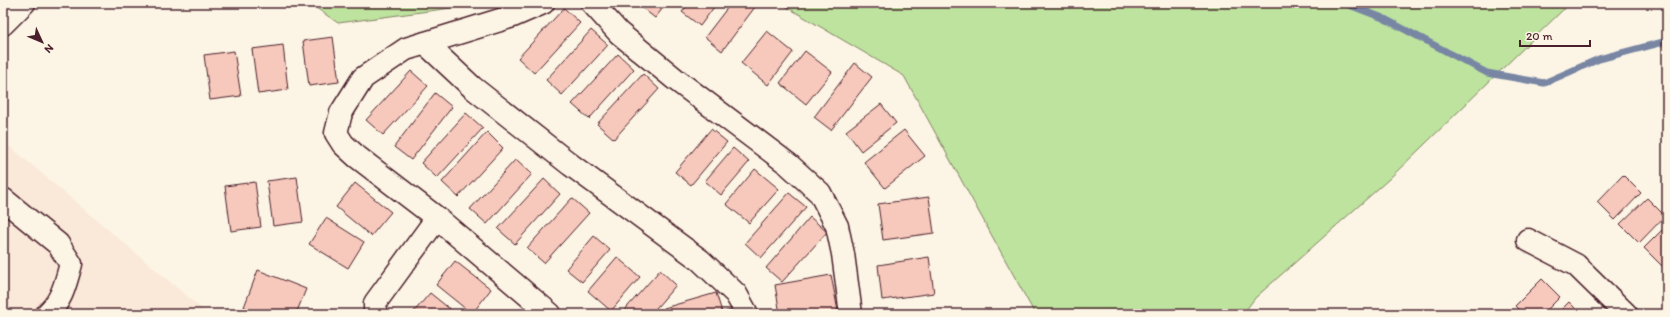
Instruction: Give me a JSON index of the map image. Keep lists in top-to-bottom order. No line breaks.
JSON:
{"scale_bar":"20 m","north":"bottom right"}
